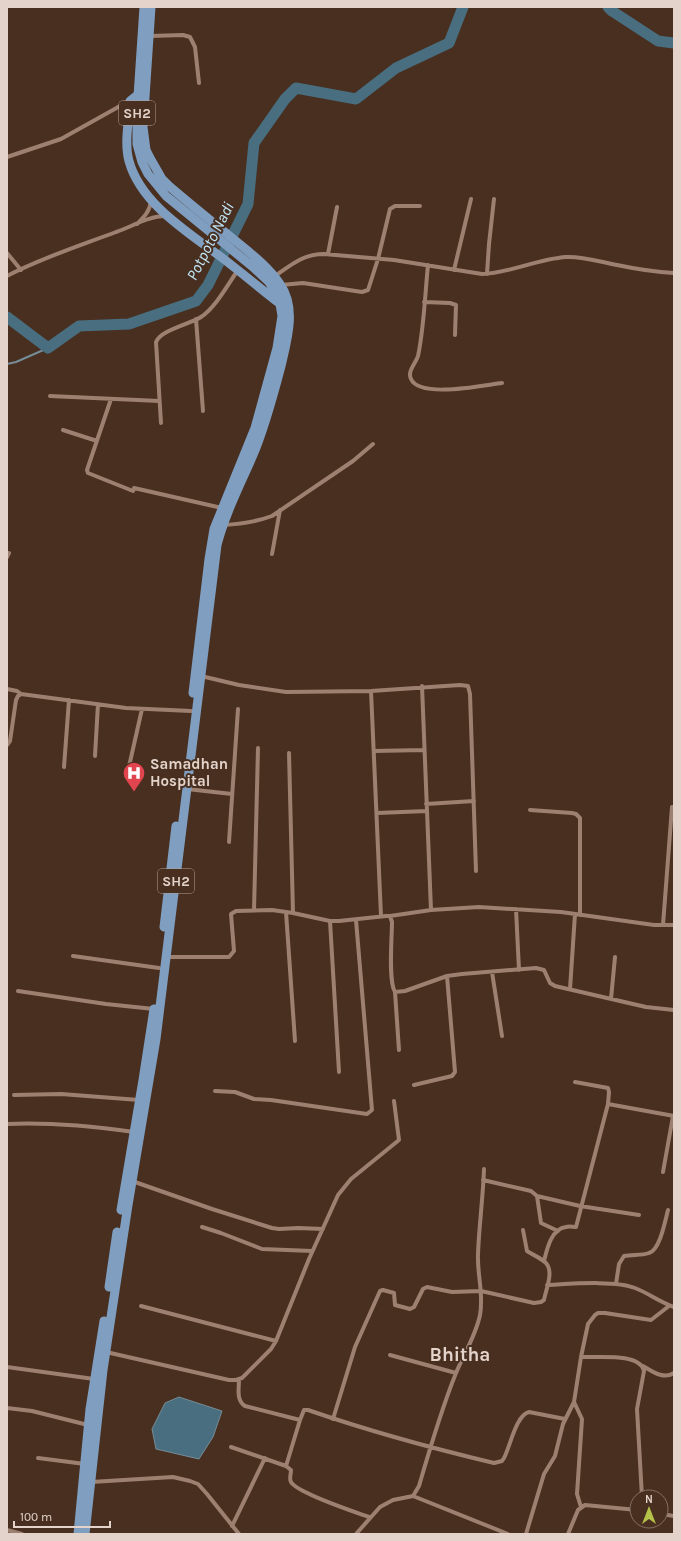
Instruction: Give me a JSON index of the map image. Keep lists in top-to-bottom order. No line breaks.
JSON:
{"streets":{"main road":["SH2"]},"districts":["Bhitha"],"water":["Potpoto Nadi"],"places":{"hospital":["Samadhan Hospital"]},"scale_bar":"100 m","north":"top"}
